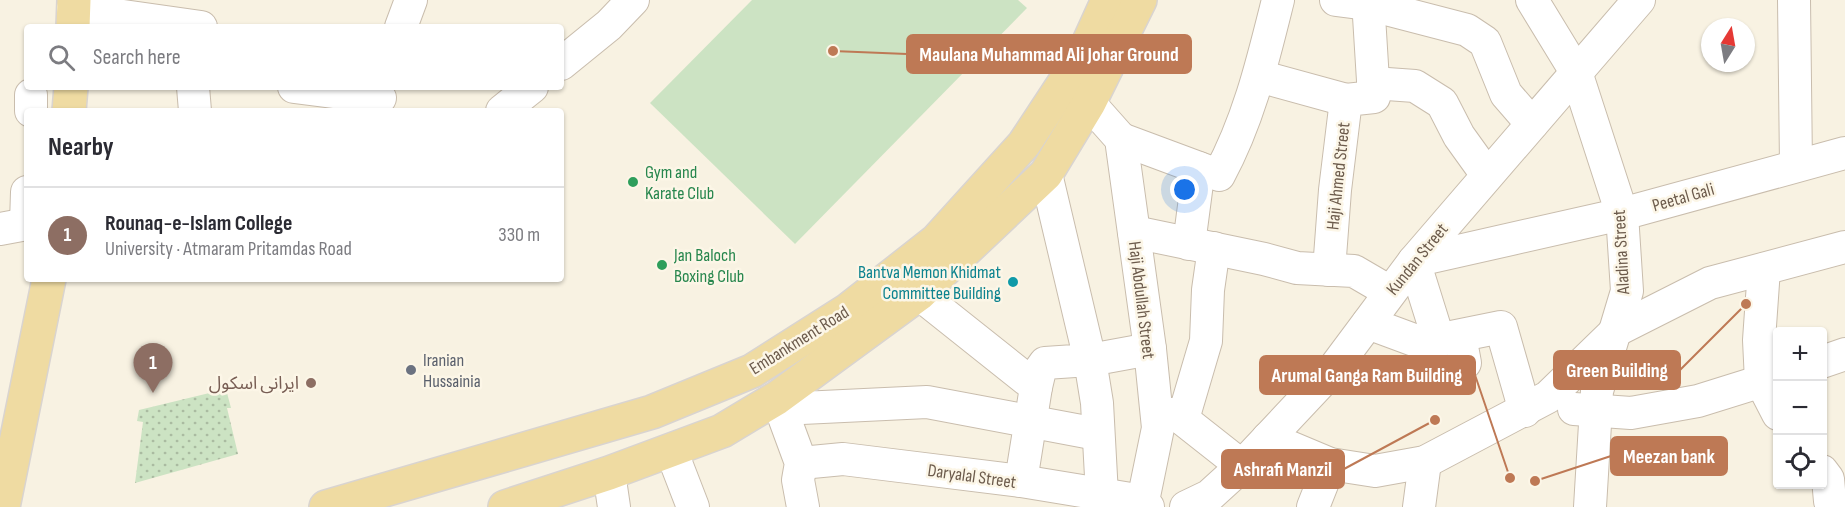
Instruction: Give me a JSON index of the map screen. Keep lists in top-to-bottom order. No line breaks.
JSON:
{"streets":{"main road":["Embankment Road"],"street":["Haji Ahmed Street","Peetal Gali","Aladina Street","Kundan Street","Haji Abdullah Street","Daryalal Street"]},"crossings":[["Peetal Gali","Aladina Street"],["Peetal Gali","Kundan Street"],["Aladina Street","Kundan Street"],["Haji Abdullah Street","Daryalal Street"]],"places":["Maulana Muhammad Ali Johar Ground","Gym and Karate Club","Jan Baloch Boxing Club","Bantva Memon Khidmat Committee Building","Green Building","Iranian Hussainia","ایرانی اسکول","Ashrafi Manzil","Arumal Ganga Ram Building","Meezan bank"],"north":"top","page":{"search":"Search here","heading":"Nearby","list":[{"mark":"1","name":"Rounaq-e-Islam College","note":"University · Atmaram Pritamdas Road","value":"330 m"}],"map_buttons":["+","−"],"pins":"1"}}
